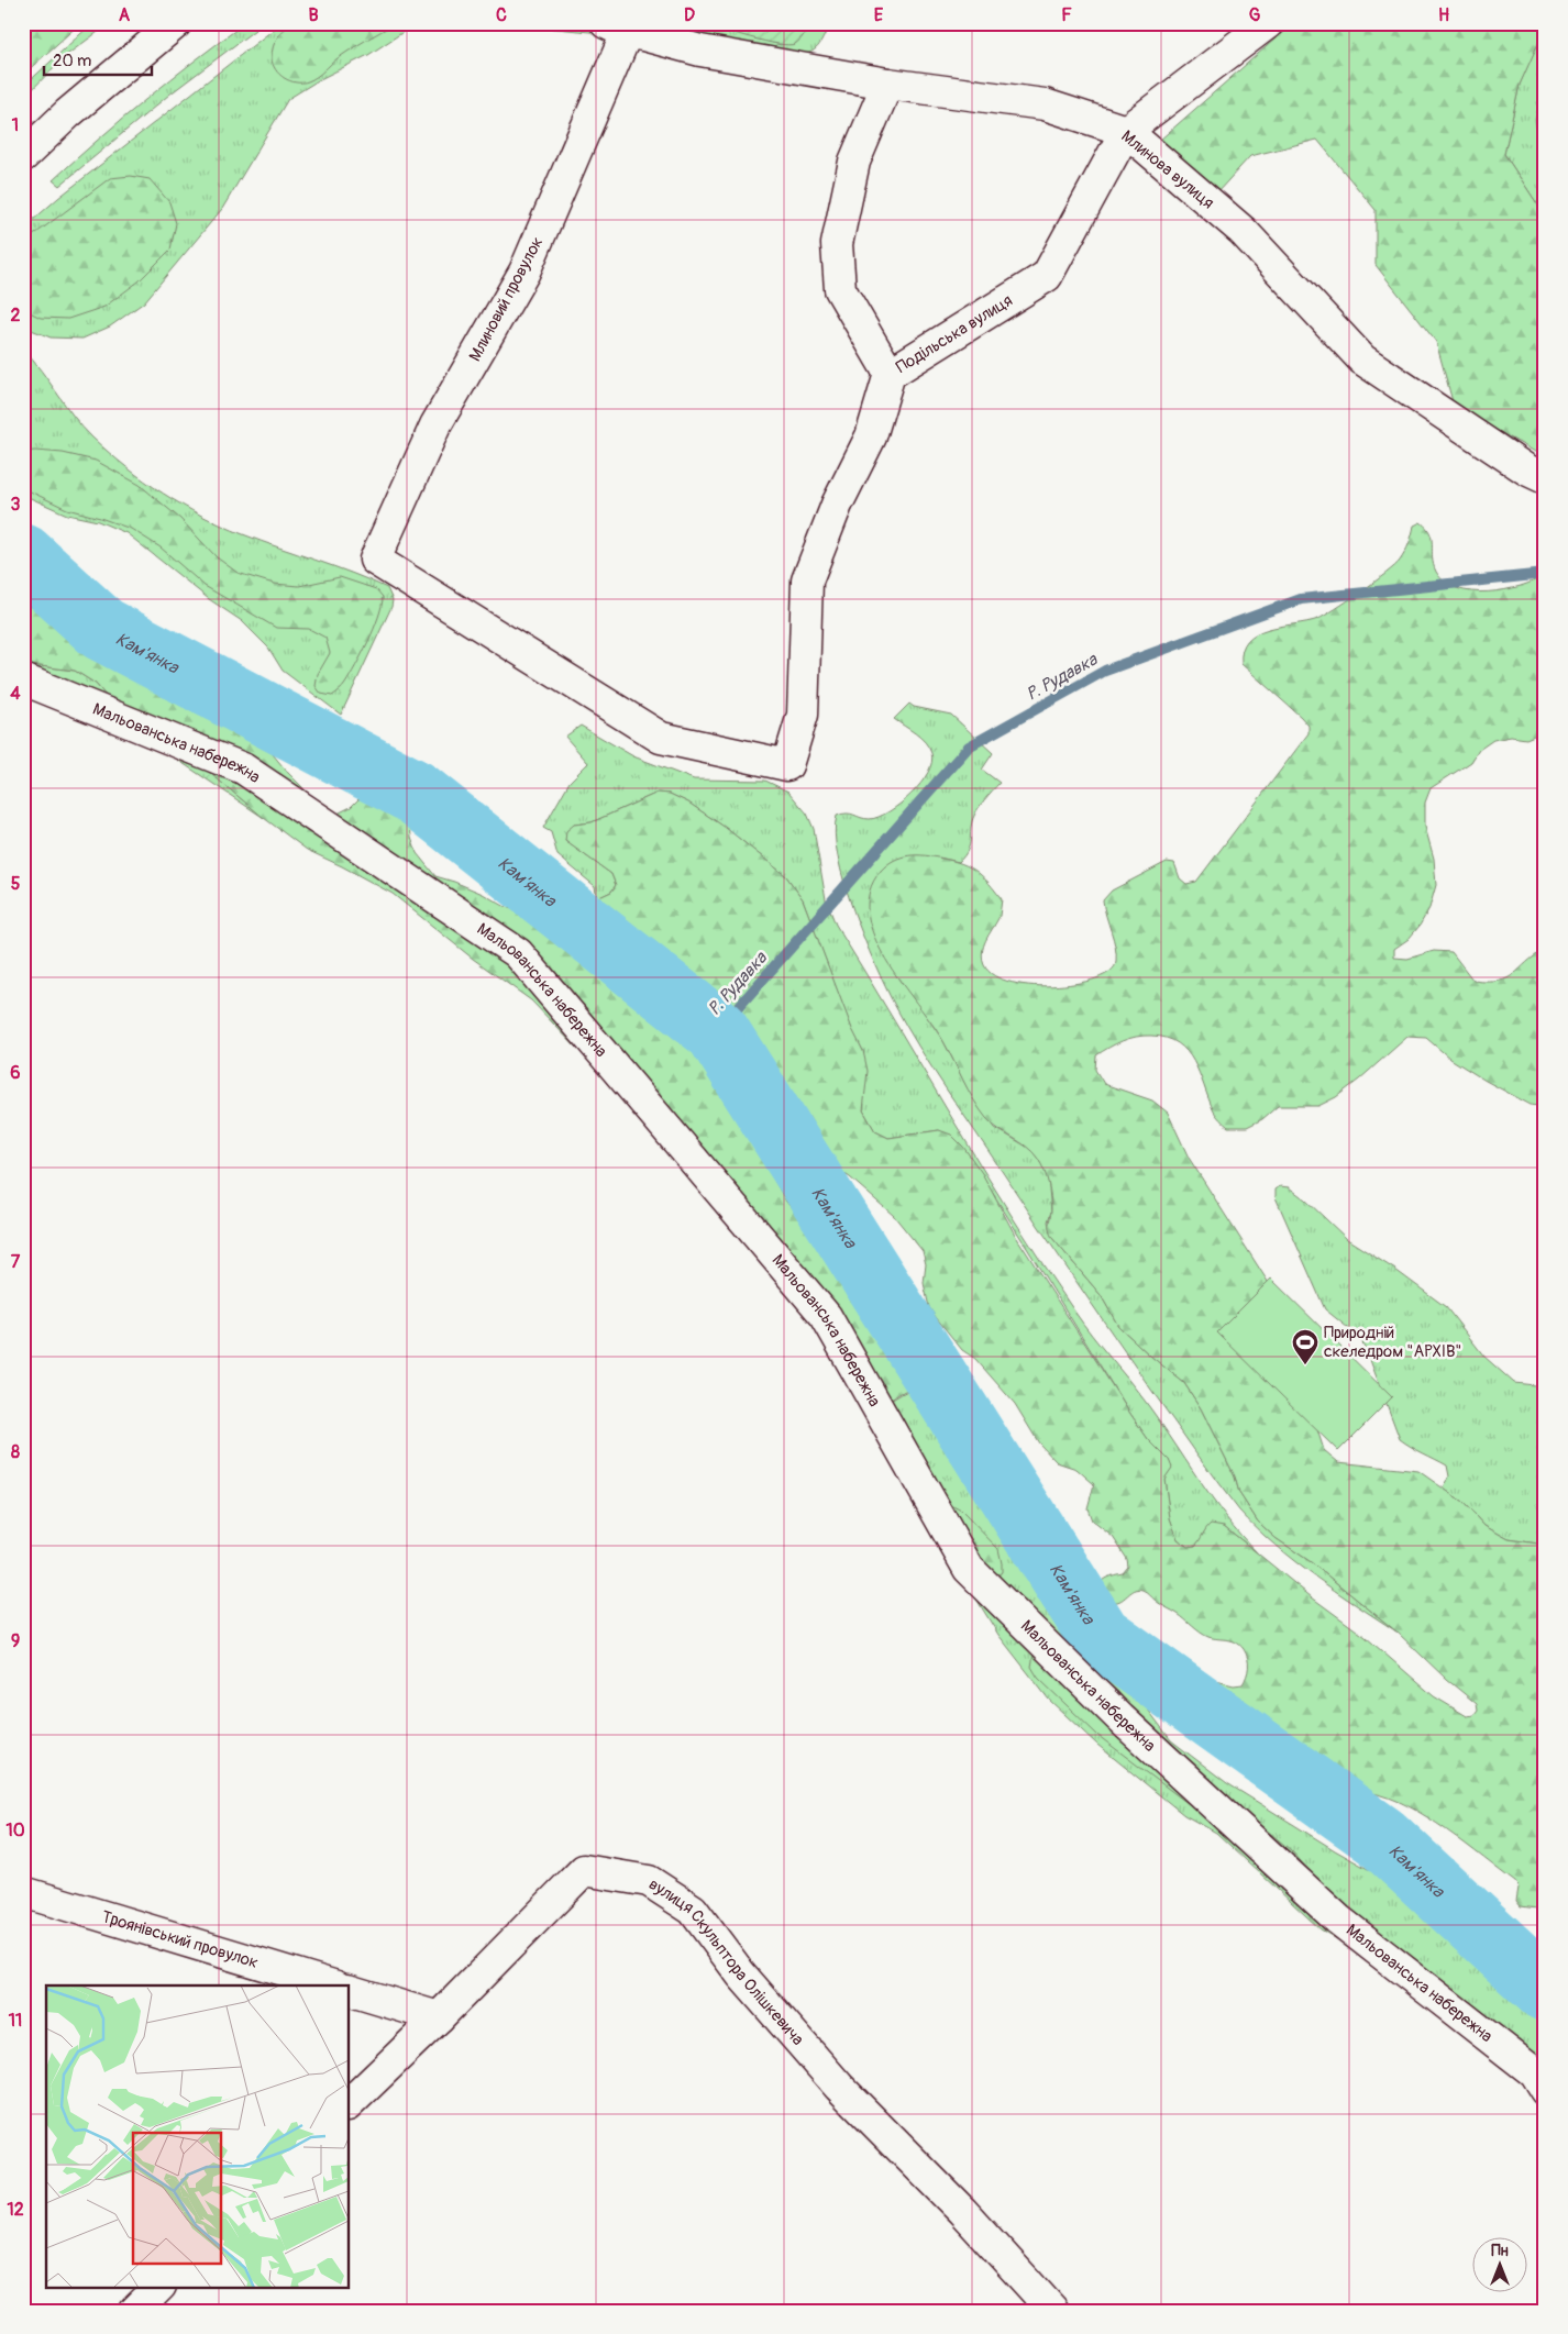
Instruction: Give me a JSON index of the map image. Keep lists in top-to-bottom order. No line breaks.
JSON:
{"streets":{"street":["Млинова вулиця","Млиновий провулок","Подільська вулиця","Мальованська набережна","Троянівський провулок","вулиця Скульптора Олішкевича"]},"crossings":[["Млинова вулиця","Млиновий провулок"],["Млинова вулиця","Подільська вулиця"],["Млиновий провулок","Подільська вулиця"]],"water":["Кам'янка","Р. Рудавка"],"places":{"sports":["Природній скеледром \"АРХІВ\""]},"scale_bar":"20 m","north":"top","grid":{"columns":["A","B","C","D","E","F","G","H"],"rows":["1","2","3","4","5","6","7","8","9","10","11","12"]}}
